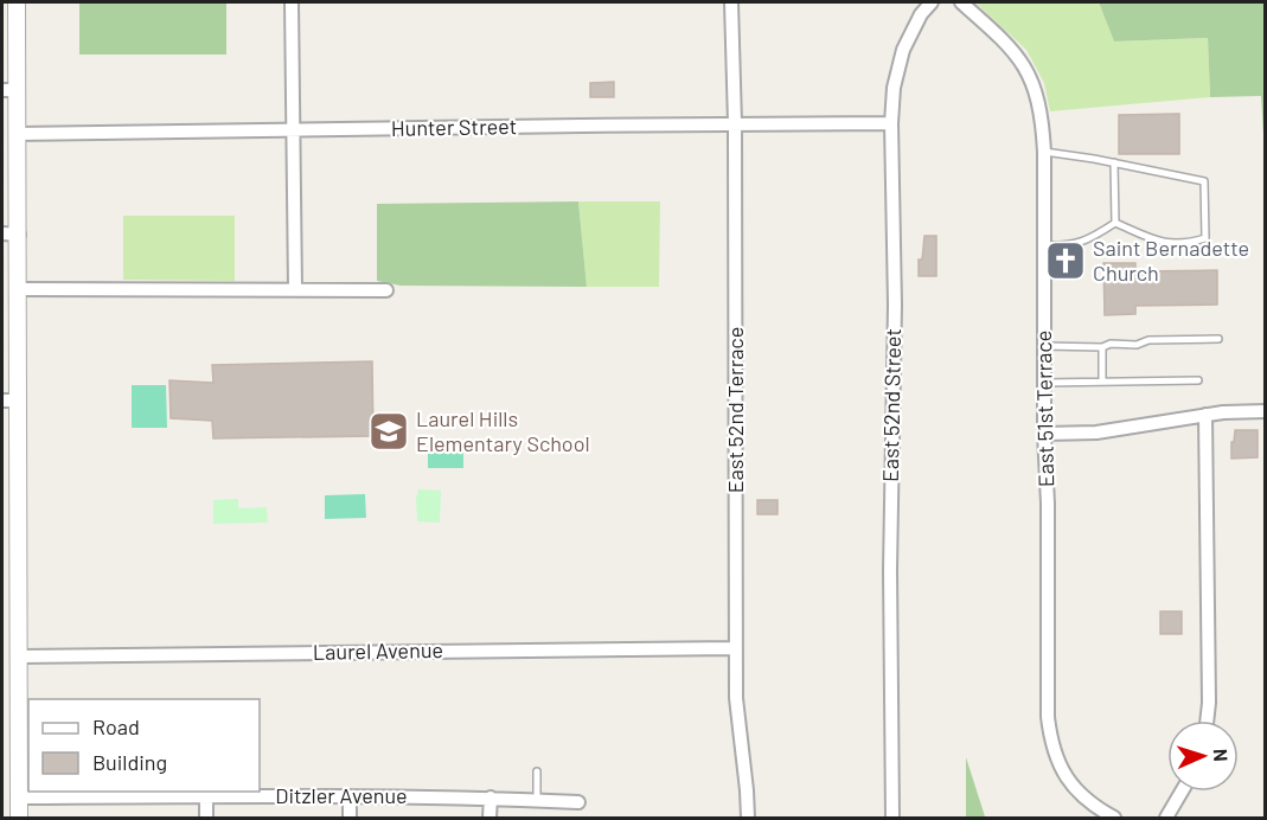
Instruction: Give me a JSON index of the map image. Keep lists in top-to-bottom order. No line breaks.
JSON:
{"streets":{"street":["Hunter Street","East 52nd Street","East 51st Terrace","East 52nd Terrace","Laurel Avenue","Ditzler Avenue"]},"crossings":[["Hunter Street","East 52nd Street"],["Hunter Street","East 52nd Terrace"],["East 52nd Terrace","Laurel Avenue"]],"places":{"church":["Saint Bernadette Church"],"school or university":["Laurel Hills Elementary School"]},"legend":["Road","Building"],"north":"right"}
